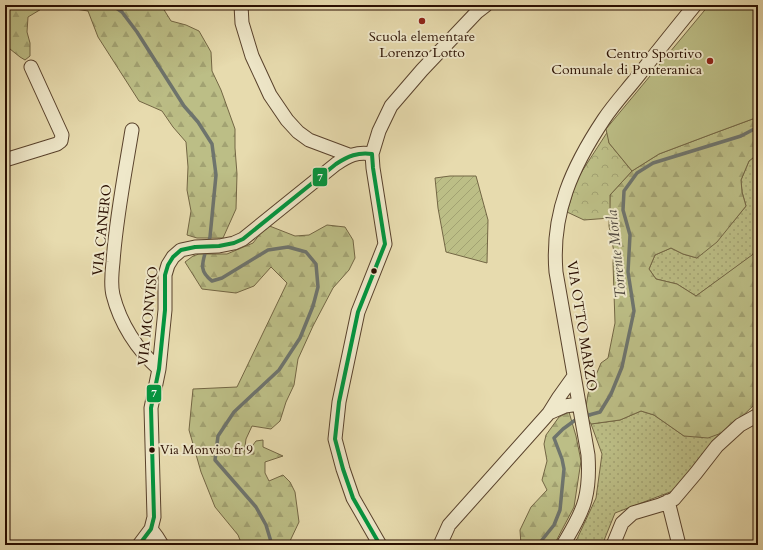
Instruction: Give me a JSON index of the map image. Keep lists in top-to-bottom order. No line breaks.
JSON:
{"streets":{"street":["VIA CANERO","VIA MONVISO","VIA OTTO MARZO"]},"crossings":[["VIA CANERO","VIA MONVISO"]],"water":["Torrente Morla"],"places":["Scuola elementare Lorenzo Lotto","Centro Sportivo Comunale di Ponteranica","Via Monviso fr 9"],"lines":["transit line 7"]}
